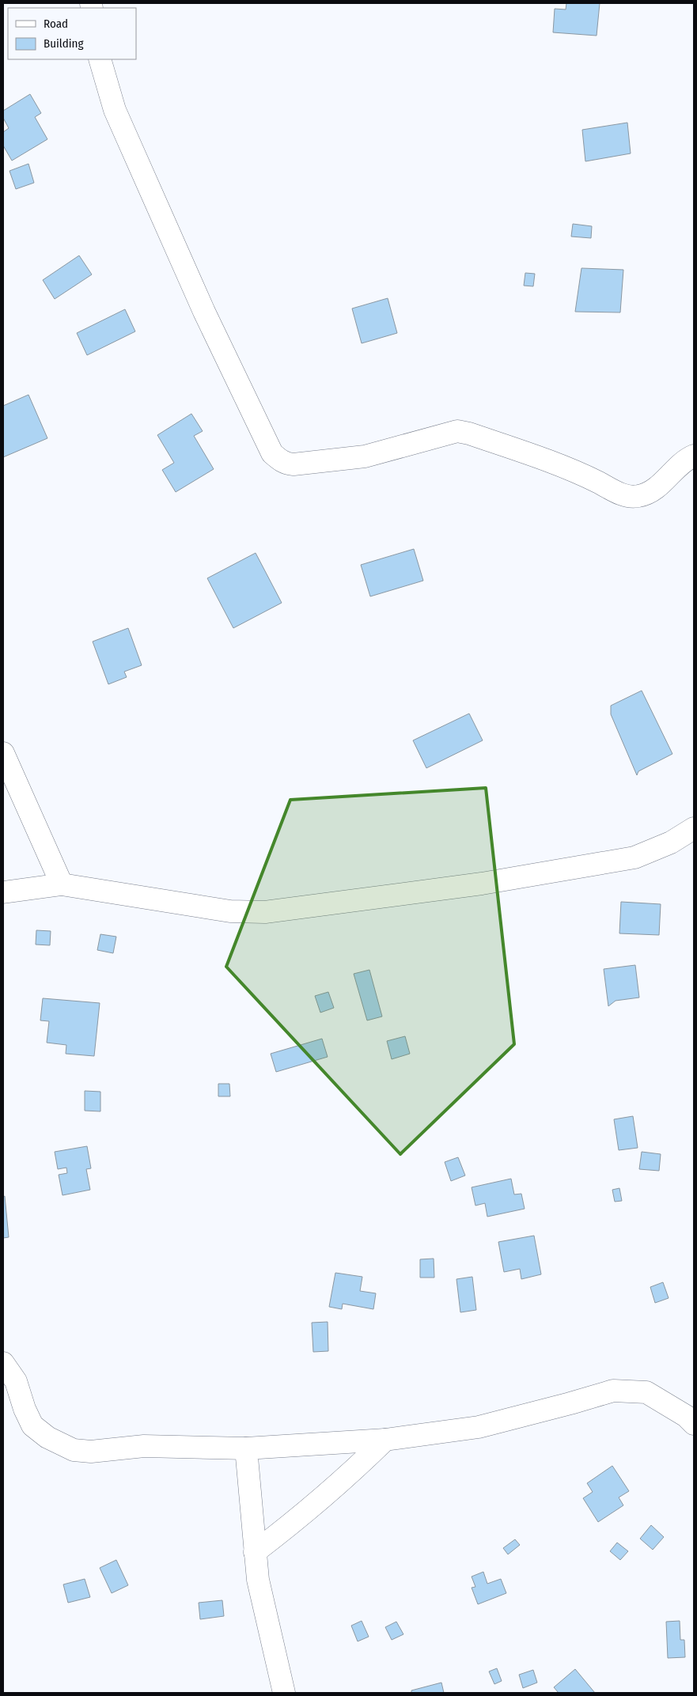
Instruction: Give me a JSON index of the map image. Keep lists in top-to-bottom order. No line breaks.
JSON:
{"legend":["Road","Building"]}
